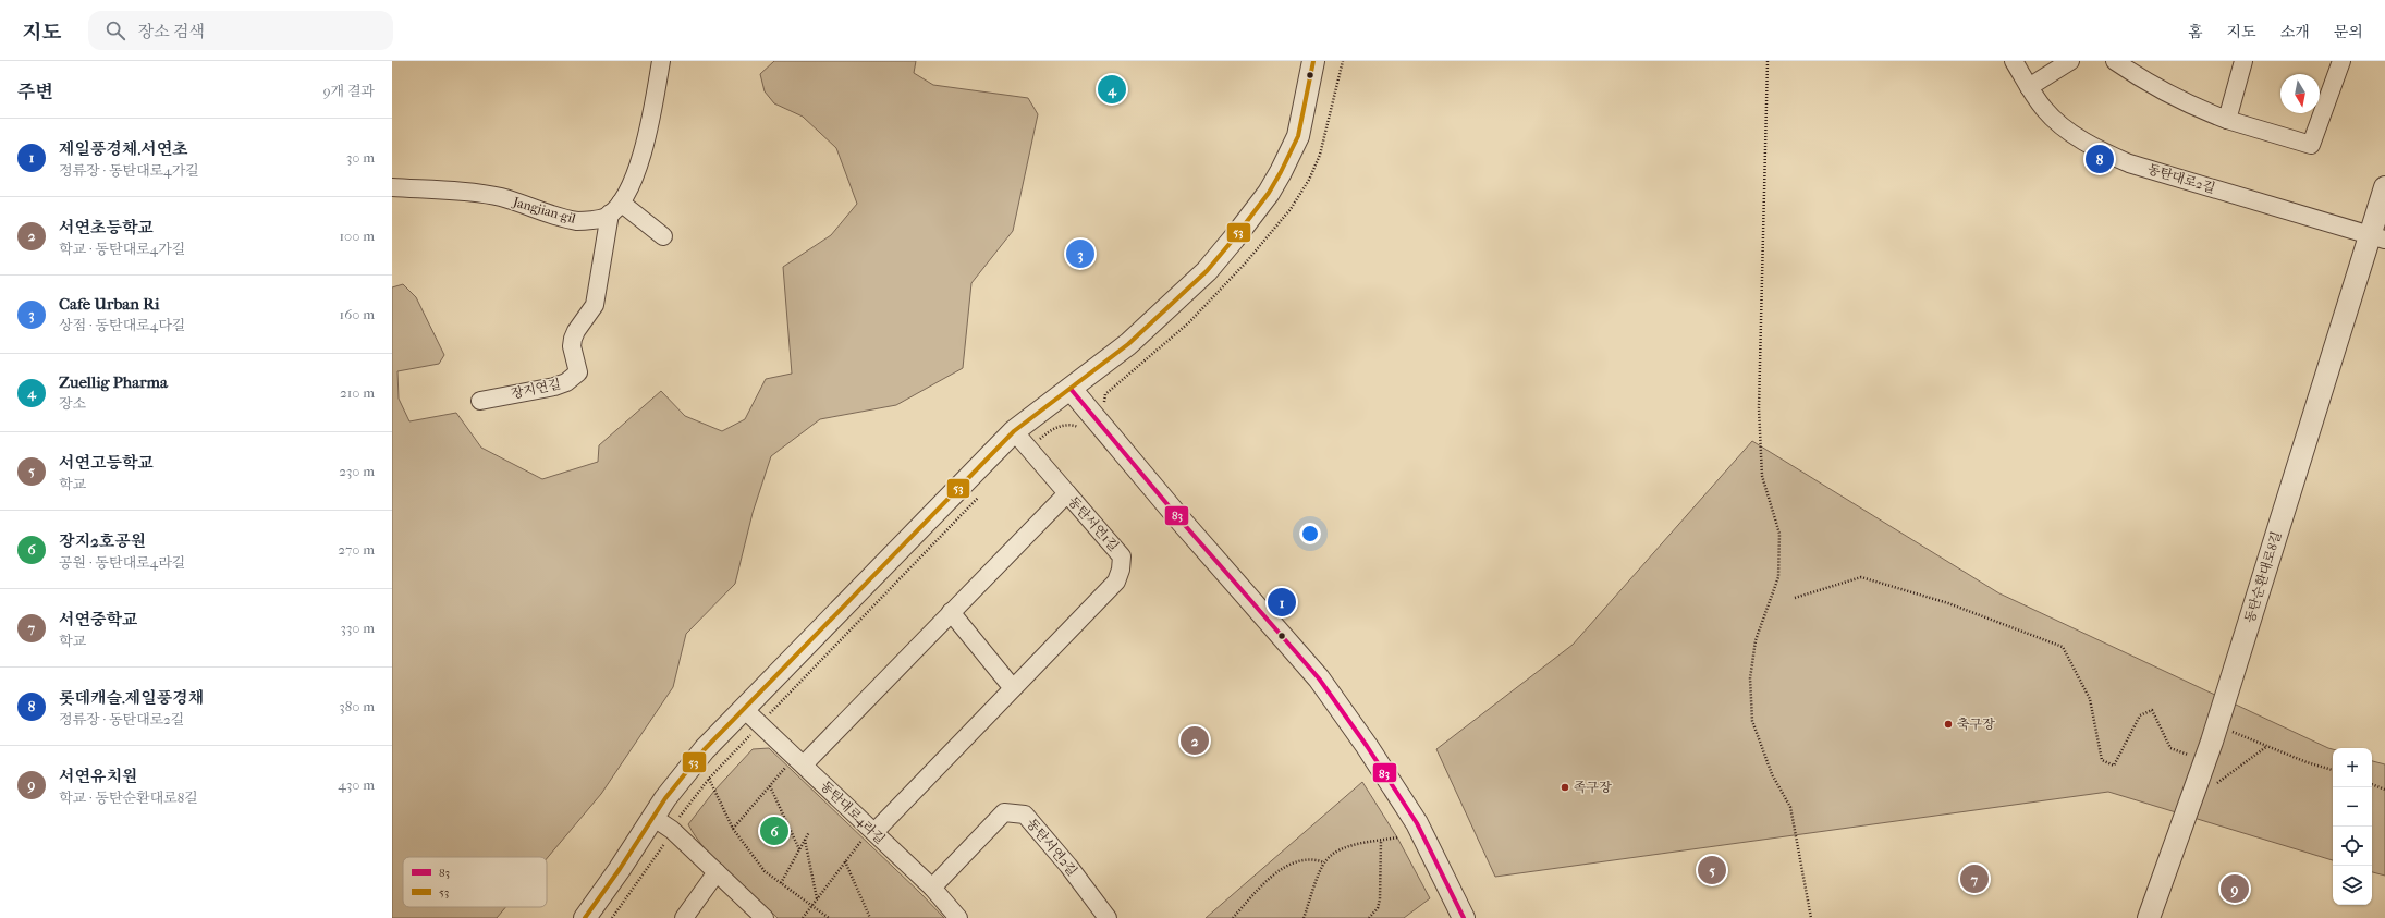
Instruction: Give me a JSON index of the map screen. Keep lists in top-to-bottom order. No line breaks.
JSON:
{"streets":{"street":["동탄대로2길","Jangjian-gil","장지연길","동탄서연1길","동탄순환대로8길","동탄대로4라길","동탄서연2길"]},"crossings":[["동탄대로2길","동탄순환대로8길"],["Jangjian-gil","장지연길"],["동탄서연1길","동탄대로4라길"],["동탄대로4라길","동탄서연2길"]],"places":["축구장","족구장"],"lines":["transit line 53","transit line 83"],"legend":["83","53"],"north":"bottom","page":{"header":"지도","search":"장소 검색","nav":["홈","지도","소개","문의"],"heading":["주변","9개 결과"],"pins":["4","8","3","1","2","6","5","7","9"],"list":[{"mark":"1","name":"제일풍경체.서연초","note":"정류장 · 동탄대로4가길","value":"30 m"},{"mark":"2","name":"서연초등학교","note":"학교 · 동탄대로4가길","value":"100 m"},{"mark":"3","name":"Cafe Urban Ri","note":"상점 · 동탄대로4다길","value":"160 m"},{"mark":"4","name":"Zuellig Pharma","note":"장소","value":"210 m"},{"mark":"5","name":"서연고등학교","note":"학교","value":"230 m"},{"mark":"6","name":"장지2호공원","note":"공원 · 동탄대로4라길","value":"270 m"},{"mark":"7","name":"서연중학교","note":"학교","value":"330 m"},{"mark":"8","name":"롯데캐슬.제일풍경채","note":"정류장 · 동탄대로2길","value":"380 m"},{"mark":"9","name":"서연유치원","note":"학교 · 동탄순환대로8길","value":"430 m"}],"map_buttons":["+","−"]}}
